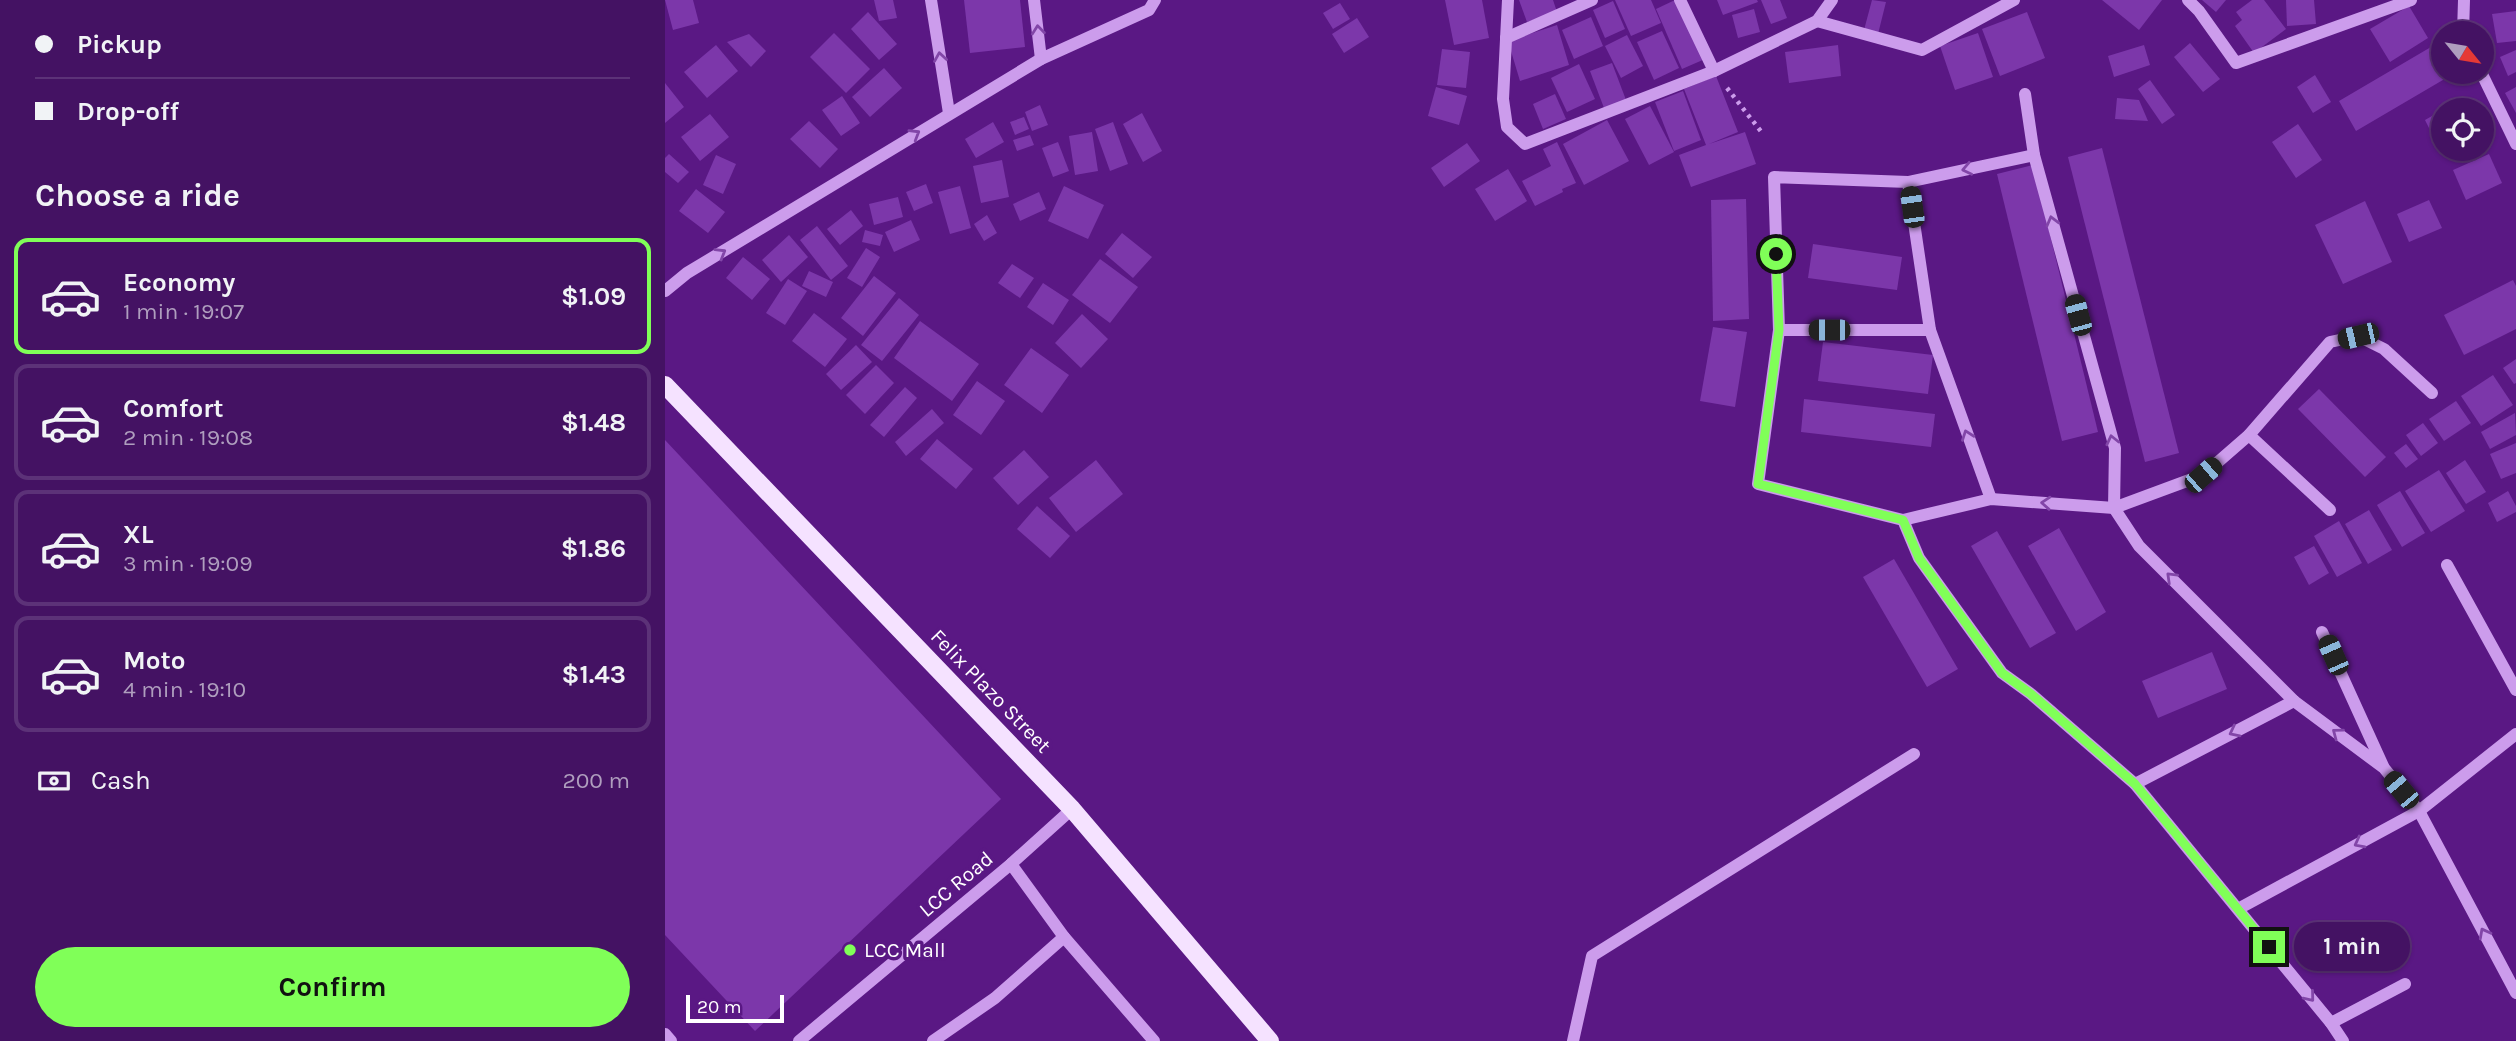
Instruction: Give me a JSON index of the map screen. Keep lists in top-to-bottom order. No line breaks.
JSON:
{"streets":{"main road":["Felix Plazo Street"],"street":["LCC Road"]},"crossings":[["Felix Plazo Street","LCC Road"]],"places":["LCC Mall"],"scale_bar":"20 m","north":"bottom right","page":{"banner":["Pickup","Drop-off"],"heading":"Choose a ride","list":[{"name":"Economy","note":"1 min · 19:07","value":"$1.09"},{"name":"Comfort","note":"2 min · 19:08","value":"$1.48"},{"name":"XL","note":"3 min · 19:09","value":"$1.86"},{"name":"Moto","note":"4 min · 19:10","value":"$1.43"}],"pay":["Cash","200 m"],"bubble":"1 min","buttons":"Confirm","scale":"20 m"}}
